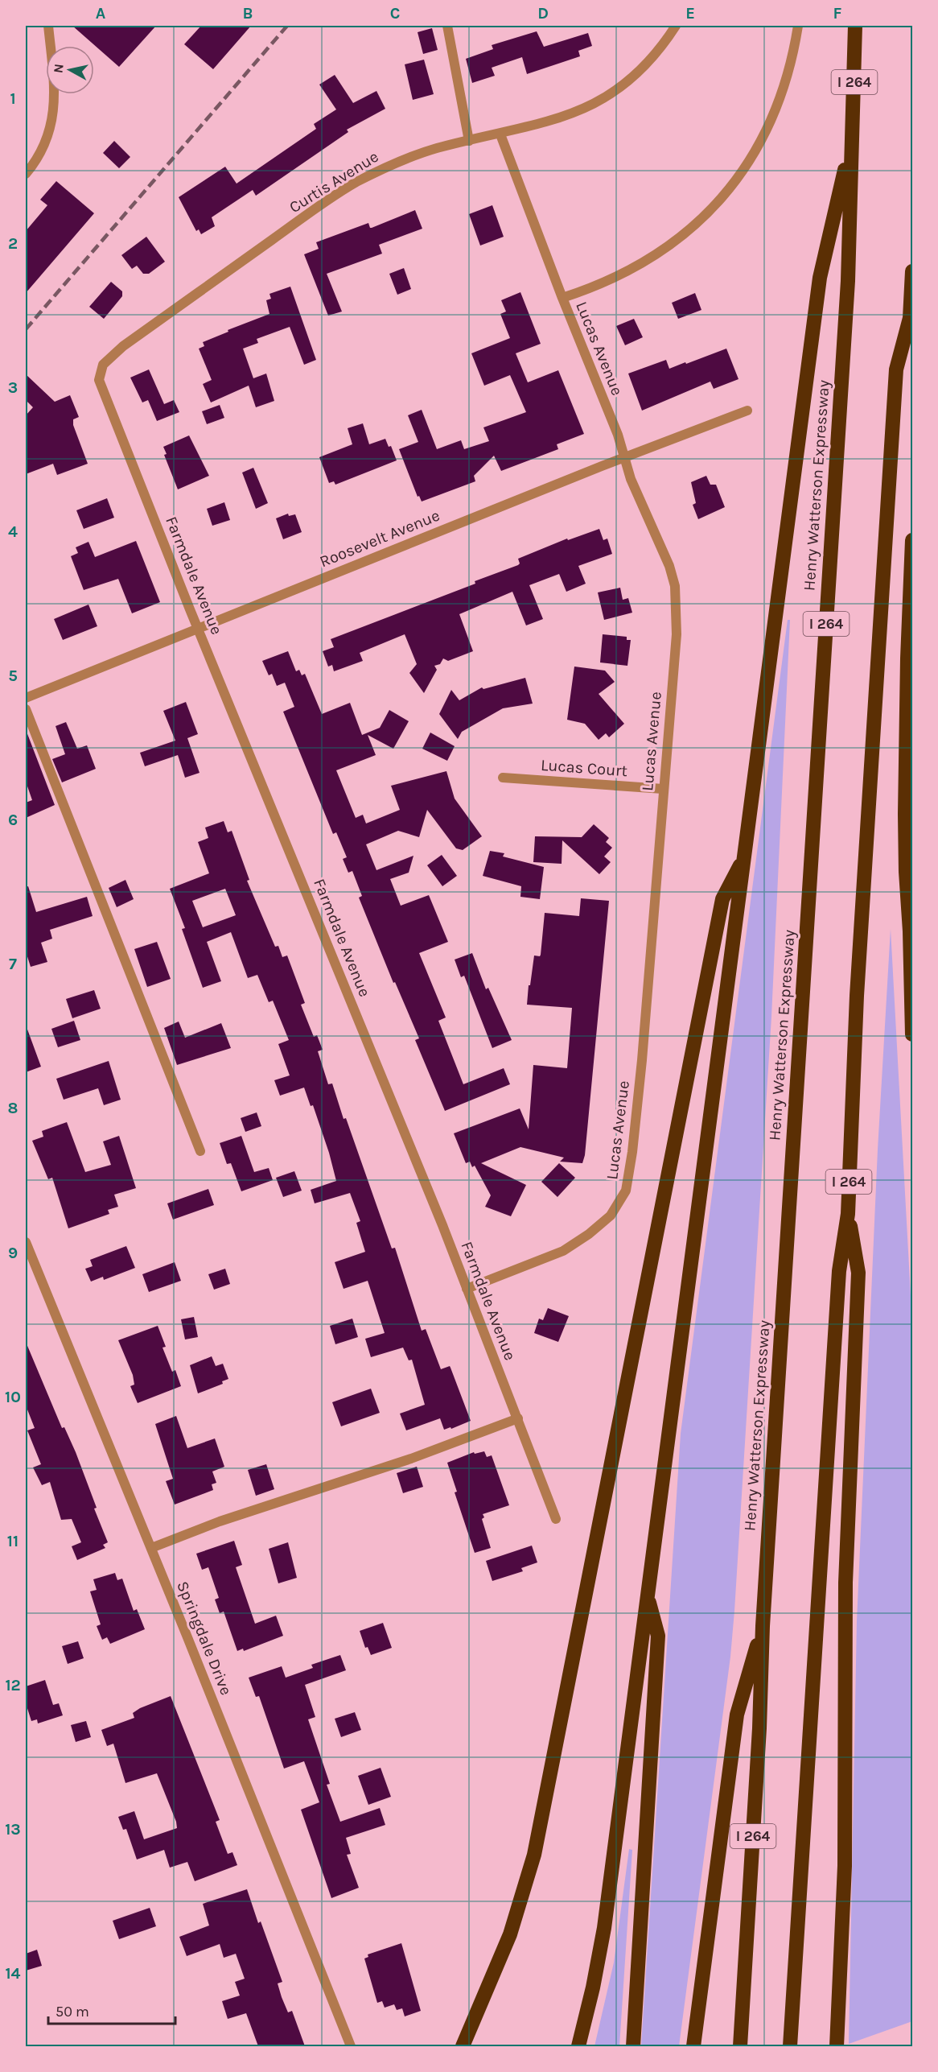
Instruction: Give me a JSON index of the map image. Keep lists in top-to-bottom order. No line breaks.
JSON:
{"streets":{"highway":["I 264","Henry Watterson Expressway"],"street":["Curtis Avenue","Lucas Avenue","Roosevelt Avenue","Farmdale Avenue","Lucas Court","Springdale Drive"]},"crossings":[["Curtis Avenue","Lucas Avenue"],["Curtis Avenue","Farmdale Avenue"],["Lucas Avenue","Roosevelt Avenue"],["Lucas Avenue","Farmdale Avenue"],["Lucas Avenue","Lucas Court"],["Roosevelt Avenue","Farmdale Avenue"]],"scale_bar":"50 m","north":"left","grid":{"columns":["A","B","C","D","E","F"],"rows":["1","2","3","4","5","6","7","8","9","10","11","12","13","14"]}}
